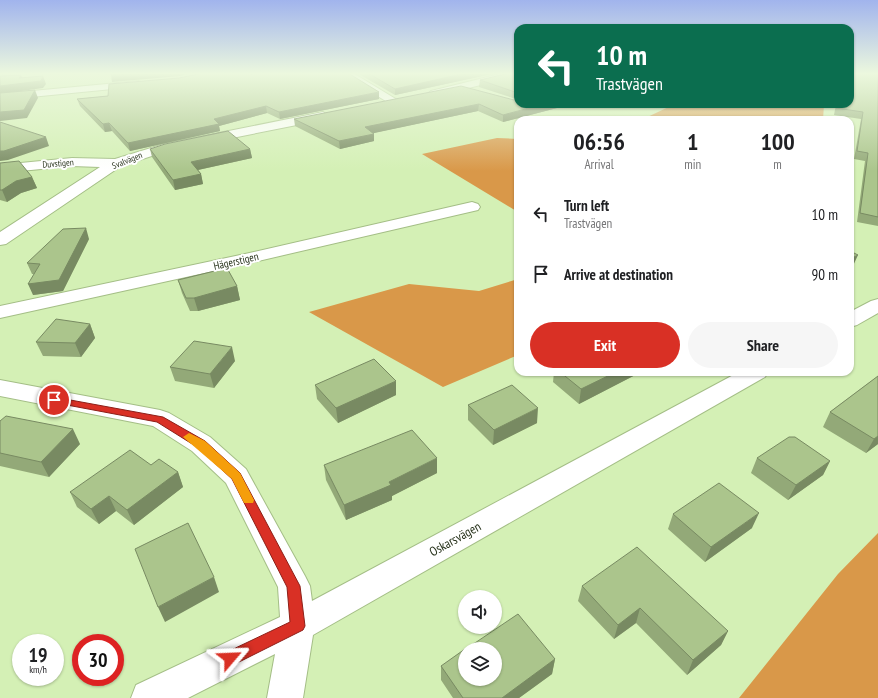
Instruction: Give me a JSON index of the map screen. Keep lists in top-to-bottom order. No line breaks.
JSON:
{"streets":{"street":["Svalvägen","Duvstigen","Hägerstigen","Oskarsvägen"]},"crossings":[["Svalvägen","Duvstigen"]],"page":{"turn":["10 m","Trastvägen"],"eta":["06:56","Arrival","1","min","100","m"],"list":[{"name":"Turn left","note":"Trastvägen","value":"10 m"},{"name":"Arrive at destination","value":"90 m"}],"buttons":["Exit","Share"],"speed":"19 km/h","limit":"30"}}
